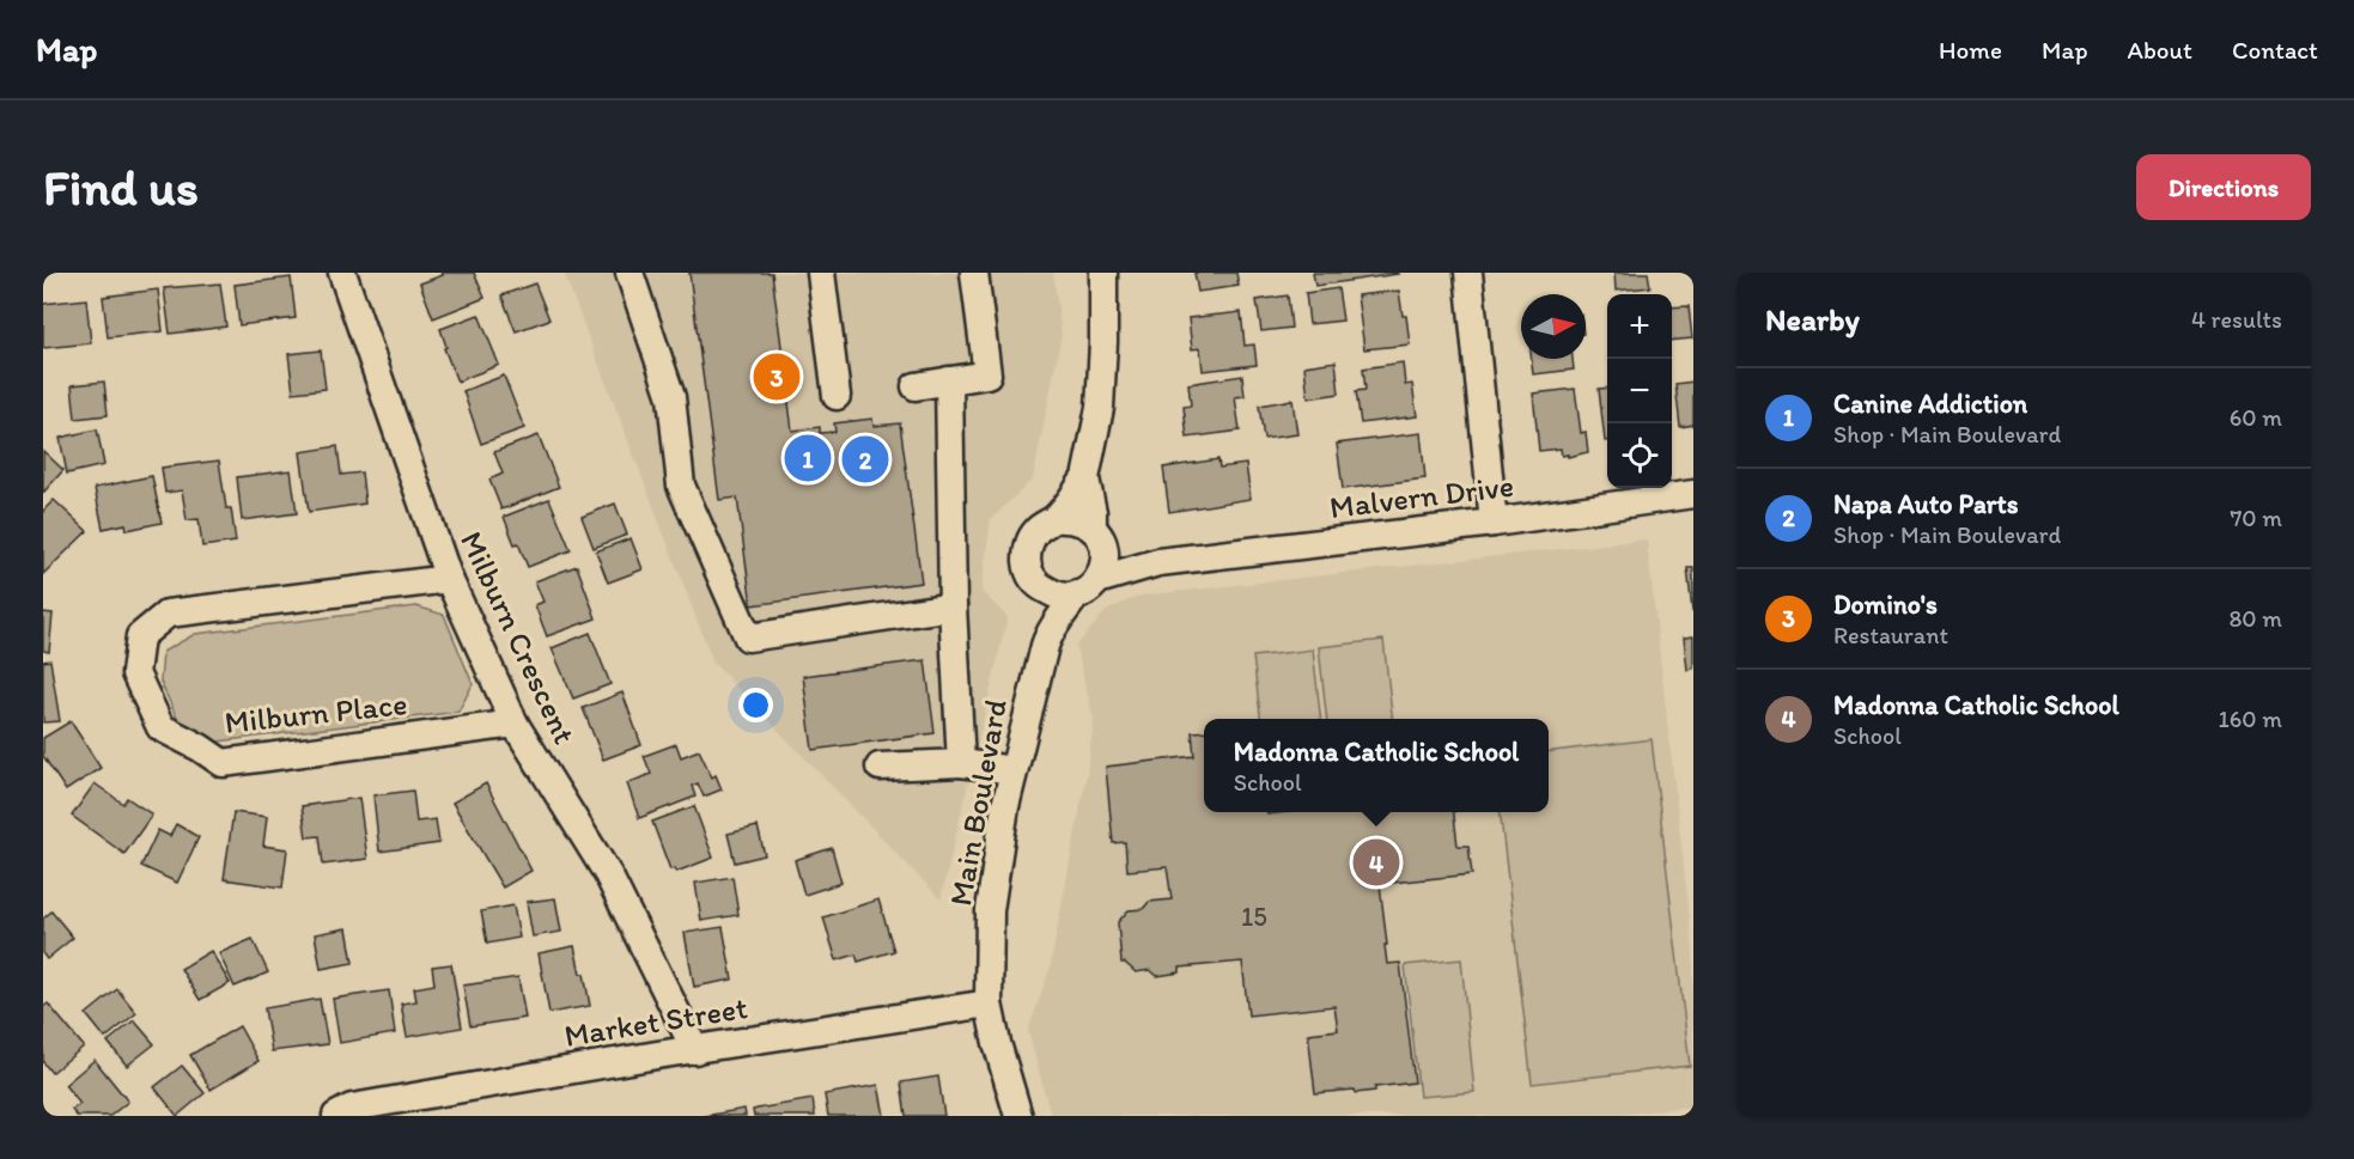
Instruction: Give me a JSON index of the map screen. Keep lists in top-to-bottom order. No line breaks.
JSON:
{"streets":{"street":["Malvern Drive","Milburn Crescent","Milburn Place","Main Boulevard","Market Street"]},"crossings":[["Malvern Drive","Main Boulevard"],["Milburn Crescent","Milburn Place"],["Milburn Crescent","Market Street"],["Main Boulevard","Market Street"]],"house_numbers":["15"],"north":"right","page":{"header":"Map","nav":["Home","Map","About","Contact"],"buttons":"Directions","title":"Find us","heading":["Nearby","4 results"],"map_buttons":["+","−"],"pins":["3","1","2","4"],"list":[{"mark":"1","name":"Canine Addiction","note":"Shop · Main Boulevard","value":"60 m"},{"mark":"2","name":"Napa Auto Parts","note":"Shop · Main Boulevard","value":"70 m"},{"mark":"3","name":"Domino's","note":"Restaurant","value":"80 m"},{"mark":"4","name":"Madonna Catholic School","note":"School","value":"160 m"}],"popup":["Madonna Catholic School","School"]}}
